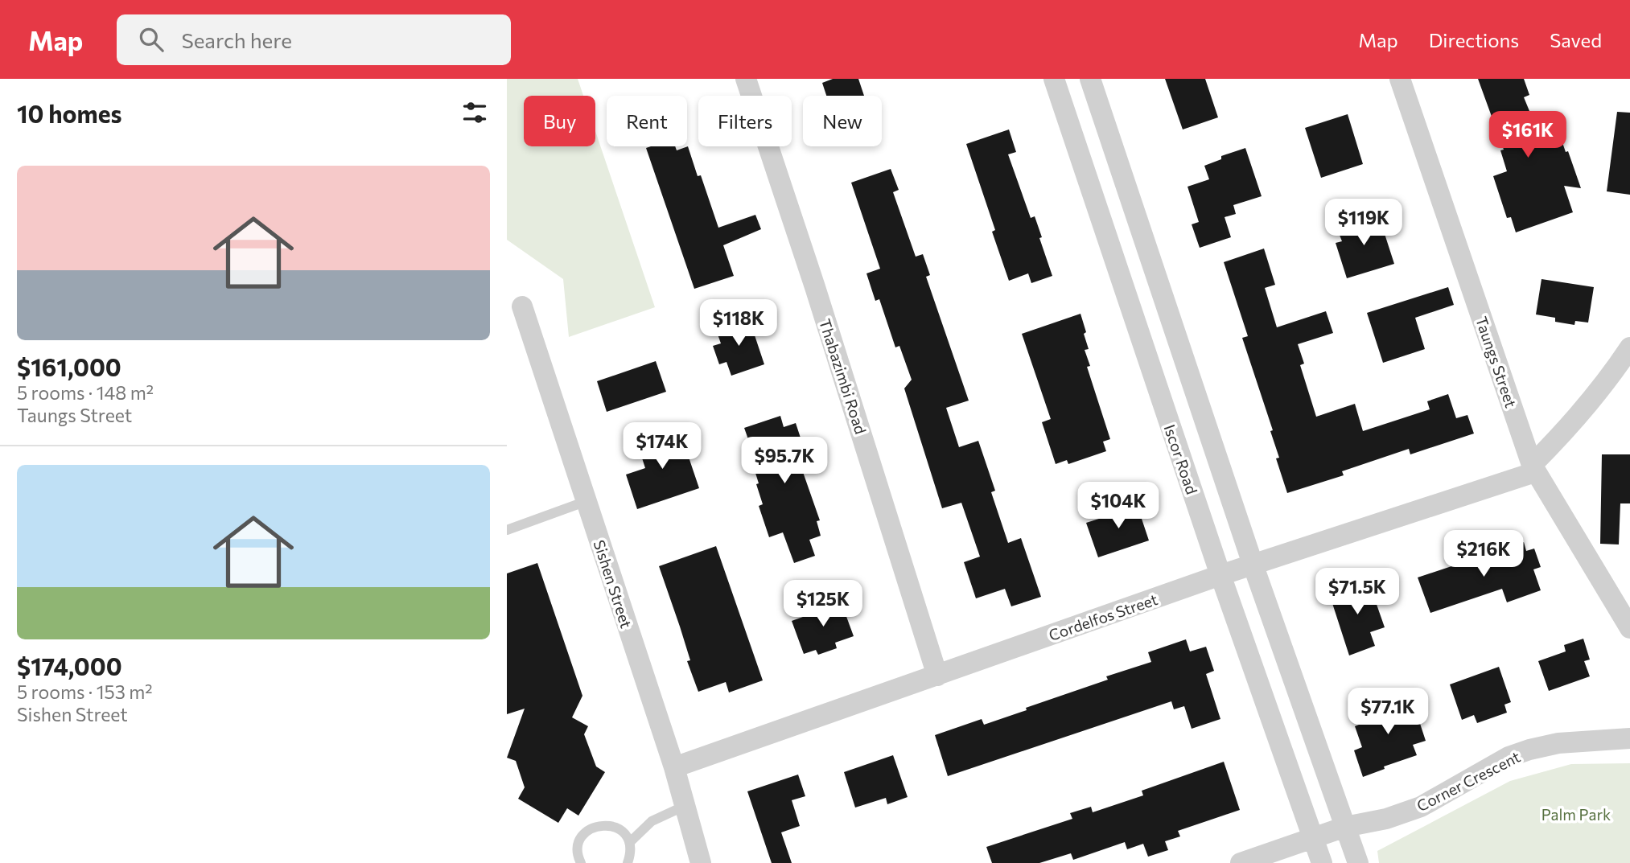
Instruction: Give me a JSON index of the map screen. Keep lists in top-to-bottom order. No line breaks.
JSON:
{"streets":{"street":["Taungs Street","Thabazimbi Road","Iscor Road","Sishen Street","Cordelfos Street","Corner Crescent"]},"crossings":[["Taungs Street","Cordelfos Street"],["Thabazimbi Road","Cordelfos Street"],["Iscor Road","Cordelfos Street"],["Iscor Road","Corner Crescent"],["Sishen Street","Cordelfos Street"]],"parks":["Palm Park"],"page":{"header":"Map","search":"Search here","nav":["Map","Directions","Saved"],"heading":"10 homes","chip":["Buy","Rent","Filters","New"],"price":["$161K","$119K","$118K","$174K","$95.7K","$104K","$216K","$71.5K","$125K","$77.1K"],"list":[{"name":"$161,000","note":"5 rooms · 148 m² · Taungs Street"},{"name":"$174,000","note":"5 rooms · 153 m² · Sishen Street"}]}}
